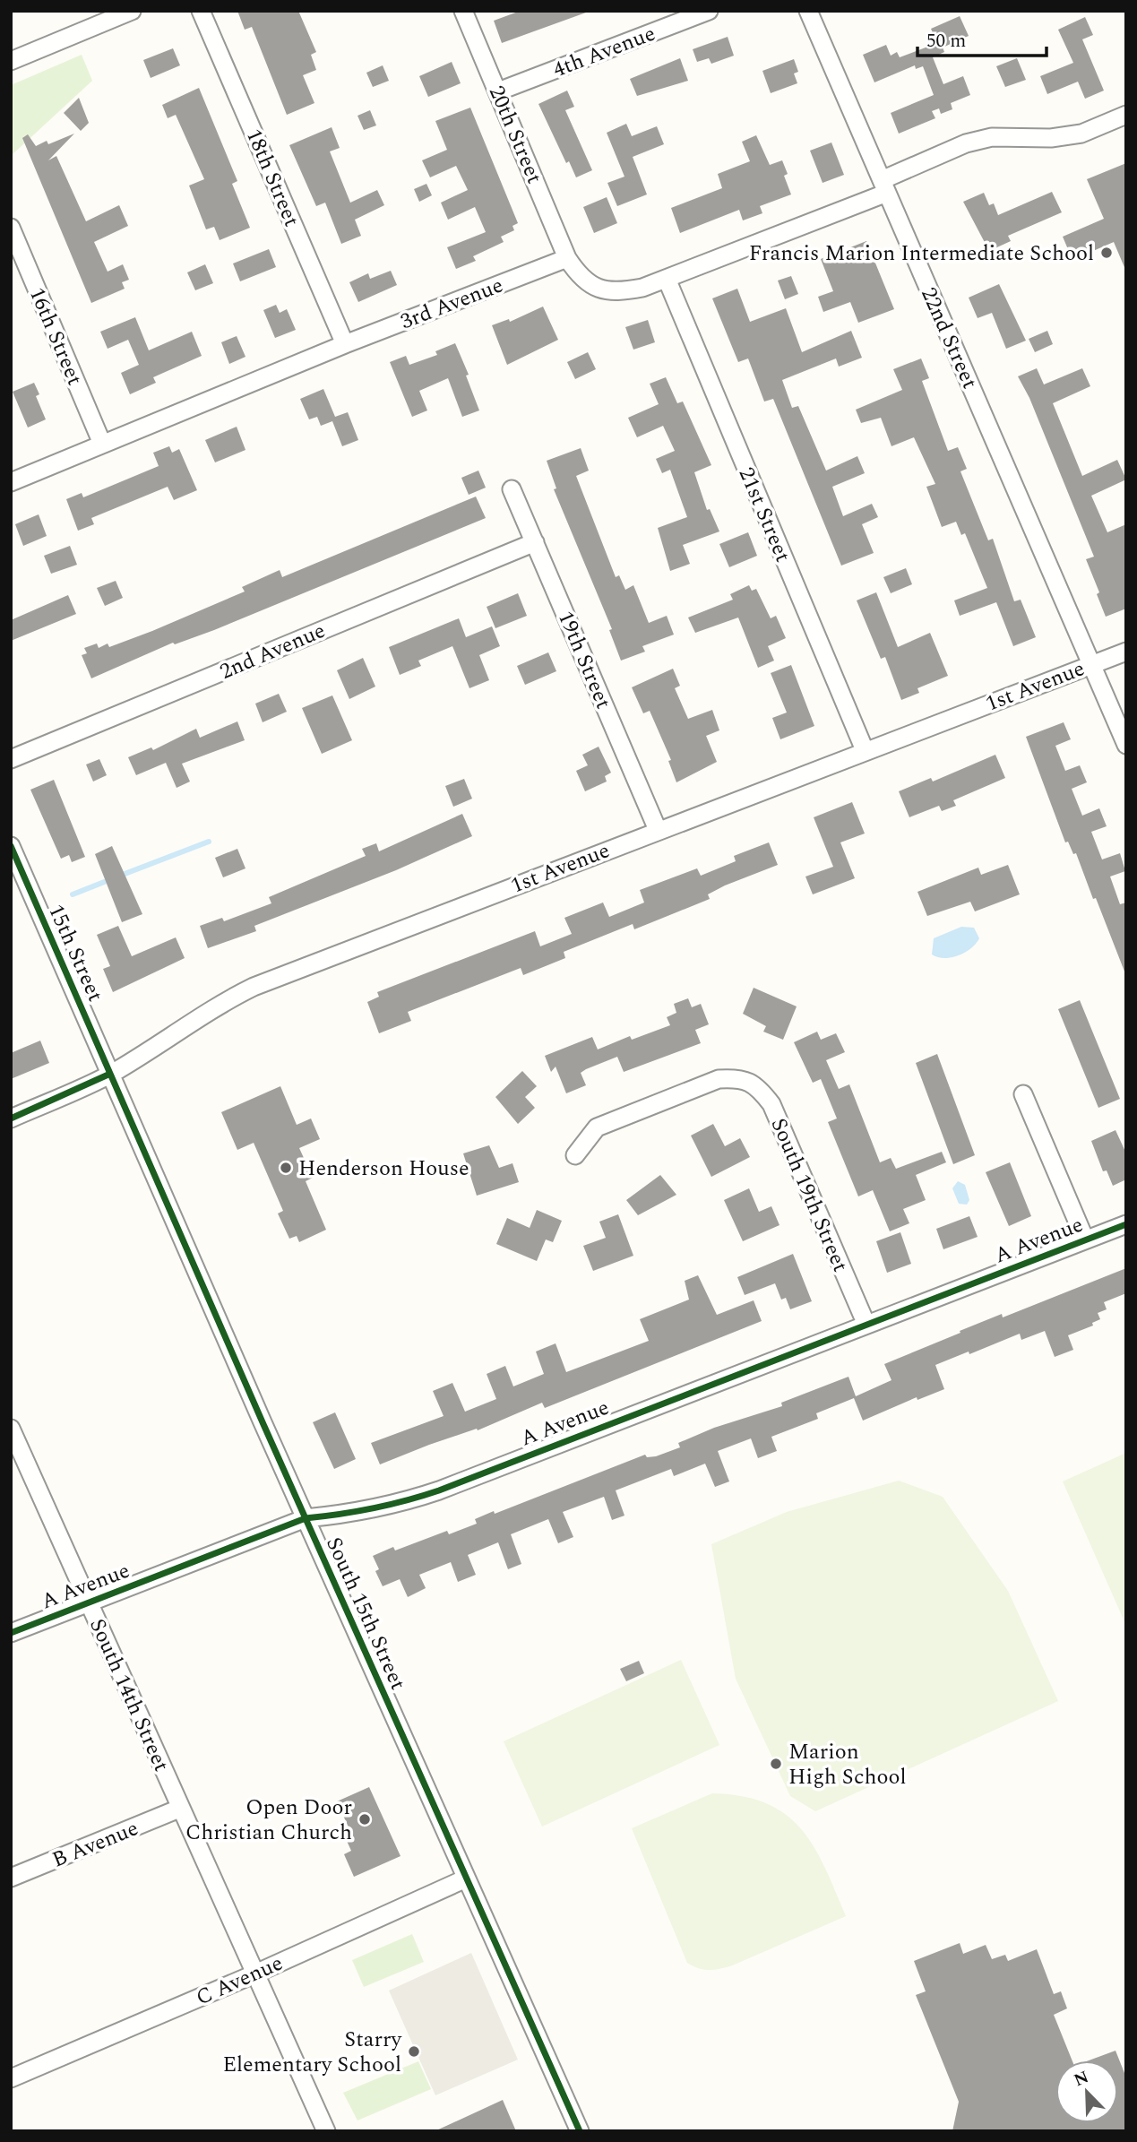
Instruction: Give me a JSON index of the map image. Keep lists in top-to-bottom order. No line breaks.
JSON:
{"streets":{"street":["4th Avenue","20th Street","18th Street","3rd Avenue","16th Street","22nd Street","21st Street","2nd Avenue","19th Street","1st Avenue","15th Street","South 19th Street","A Avenue","South 15th Street","South 14th Street","B Avenue","C Avenue"]},"crossings":[["4th Avenue","20th Street"],["20th Street","3rd Avenue"],["18th Street","3rd Avenue"],["3rd Avenue","16th Street"],["22nd Street","1st Avenue"],["21st Street","1st Avenue"],["2nd Avenue","19th Street"],["19th Street","1st Avenue"],["1st Avenue","15th Street"],["1st Avenue","South 15th Street"],["15th Street","South 15th Street"],["South 19th Street","A Avenue"],["A Avenue","South 15th Street"],["A Avenue","South 14th Street"],["South 15th Street","C Avenue"],["South 14th Street","B Avenue"],["South 14th Street","C Avenue"]],"places":["Francis Marion Intermediate School","Henderson House","Marion High School","Open Door Christian Church","Starry Elementary School"],"scale_bar":"50 m","north":"top left"}
